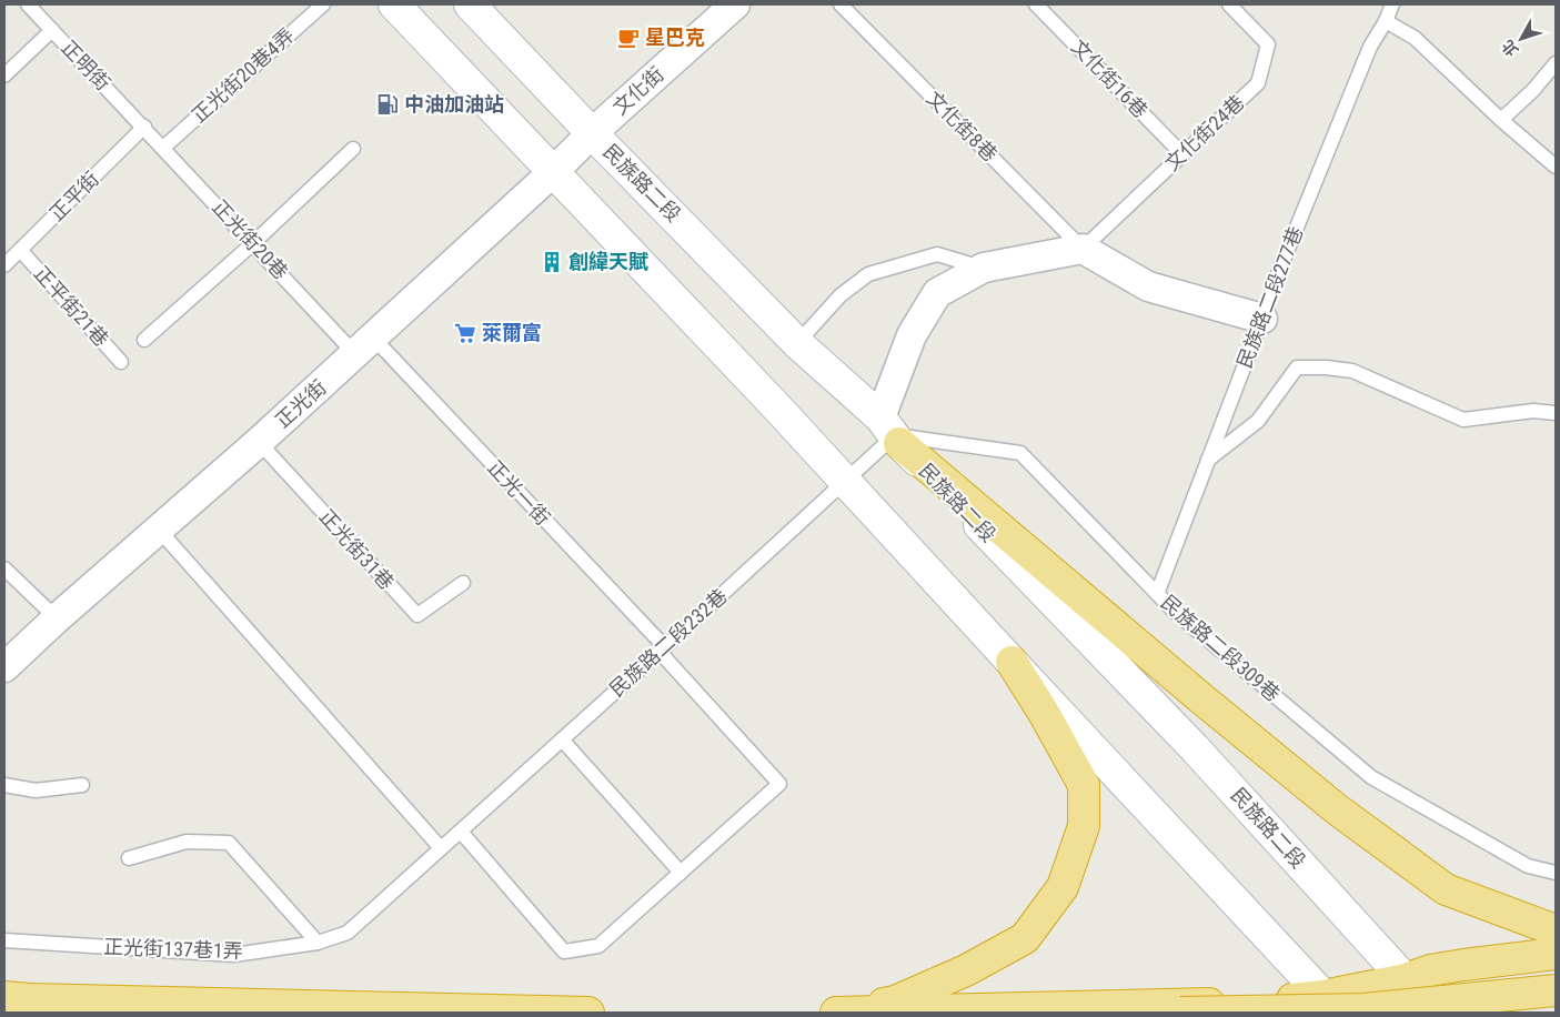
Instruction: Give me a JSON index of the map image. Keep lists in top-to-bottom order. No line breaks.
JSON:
{"streets":{"main road":["民族路二段"],"street":["文化街","正光街"],"lane":["正明街","正光街20巷4弄","文化街16巷","文化街8巷","文化街24巷","正平街","正光街20巷","民族路二段277巷","正平街21巷","正光一街","正光街31巷","民族路二段232巷","民族路二段309巷","正光街137巷1弄"]},"crossings":[["正明街","正平街"],["正明街","正光街20巷"],["正光街20巷4弄","正光街20巷"],["文化街16巷","文化街24巷"],["文化街","民族路二段"],["文化街","正光街"],["文化街8巷","文化街24巷"],["民族路二段","正光街"],["民族路二段","民族路二段232巷"],["民族路二段","民族路二段309巷"],["正平街","正光街20巷"],["正平街","正平街21巷"],["正光街20巷","正光街"],["正光街20巷","正光一街"],["民族路二段277巷","民族路二段309巷"],["正光街","正光一街"],["正光街","正光街31巷"],["正光一街","民族路二段232巷"],["民族路二段232巷","民族路二段309巷"],["民族路二段232巷","正光街137巷1弄"]],"places":{"cafe":["星巴克"],"fuel station":["中油加油站"],"building":["創緯天賦"],"supermarket":["萊爾富"]},"north":"bottom left"}
